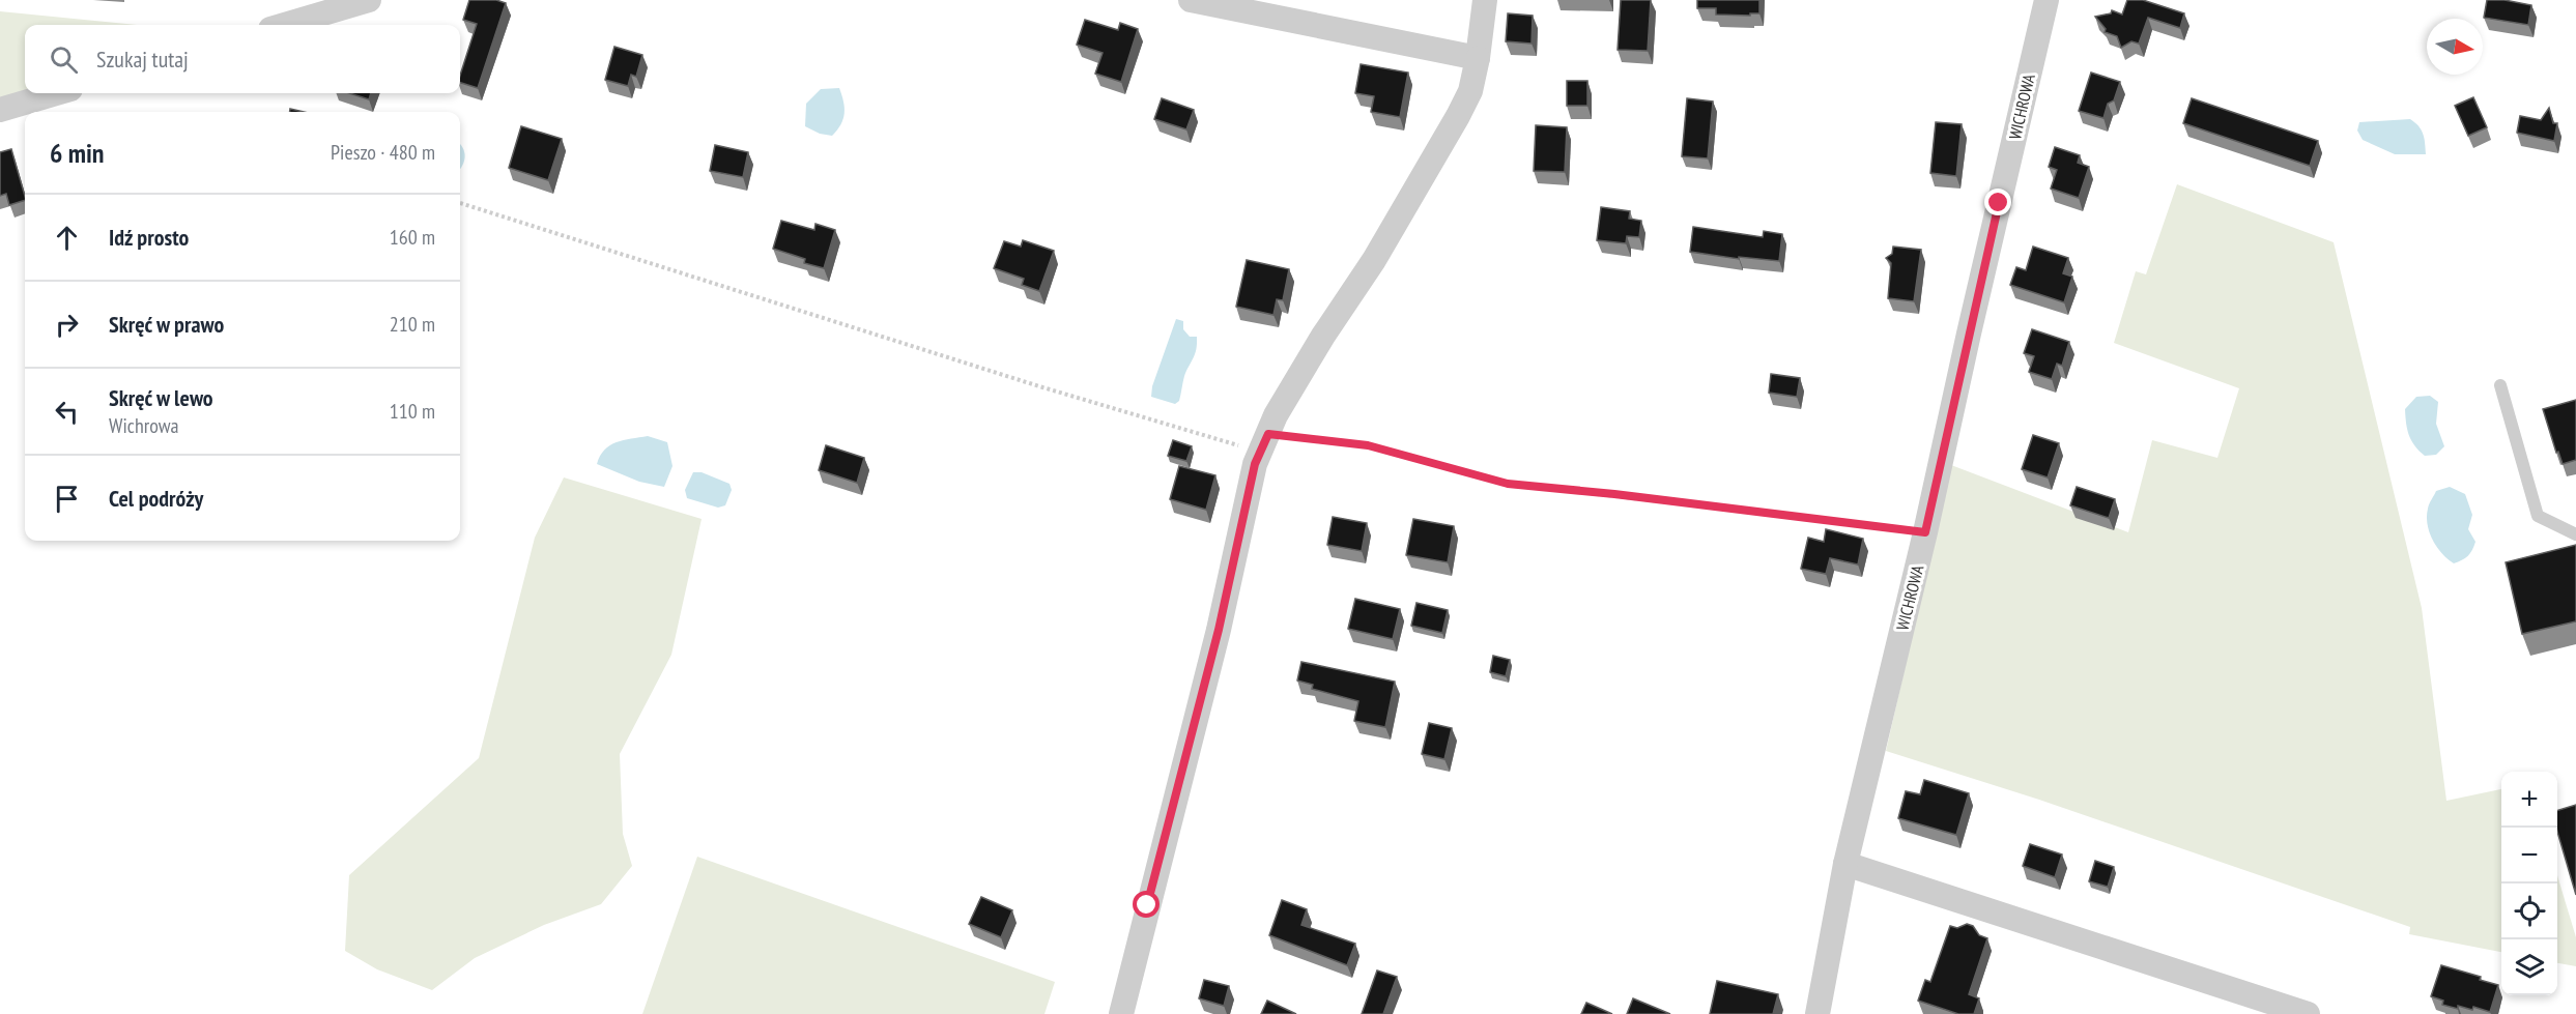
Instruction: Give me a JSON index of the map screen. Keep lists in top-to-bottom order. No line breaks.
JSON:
{"streets":{"street":["WICHROWA"]},"north":"right","page":{"search":"Szukaj tutaj","heading":["6 min","Pieszo · 480 m"],"list":[["Idź prosto","160 m"],["Skręć w prawo","210 m"],["Skręć w lewo","Wichrowa","110 m"],"Cel podróży"],"map_buttons":["+","−"]}}
